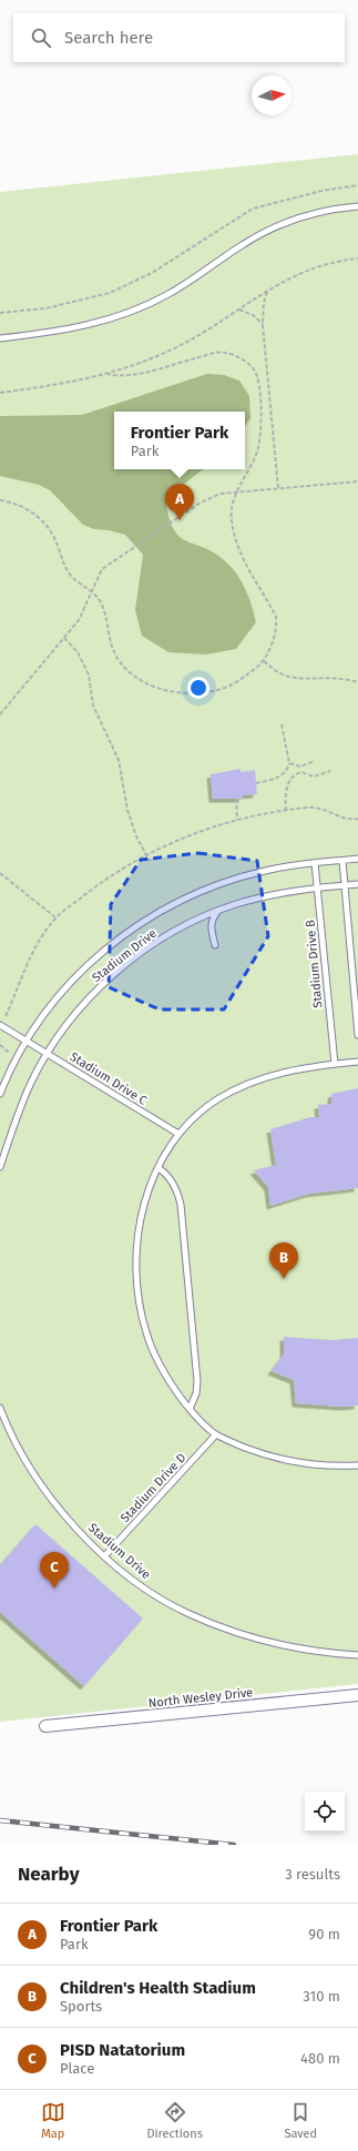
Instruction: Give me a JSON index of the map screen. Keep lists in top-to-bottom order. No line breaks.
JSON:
{"streets":{"street":["North Wesley Drive"],"lane":["Stadium Drive","Stadium Drive B","Stadium Drive C","Stadium Drive D"]},"crossings":[["Stadium Drive","Stadium Drive B"],["Stadium Drive","Stadium Drive C"],["Stadium Drive","Stadium Drive D"]],"north":"right","page":{"search":"Search here","popup":["Frontier Park","Park"],"pins":["A","B","C"],"heading":["Nearby","3 results"],"list":[{"mark":"A","name":"Frontier Park","note":"Park","value":"90 m"},{"mark":"B","name":"Children's Health Stadium","note":"Sports","value":"310 m"},{"mark":"C","name":"PISD Natatorium","note":"Place","value":"480 m"}],"nav":["Map","Directions","Saved"]}}
